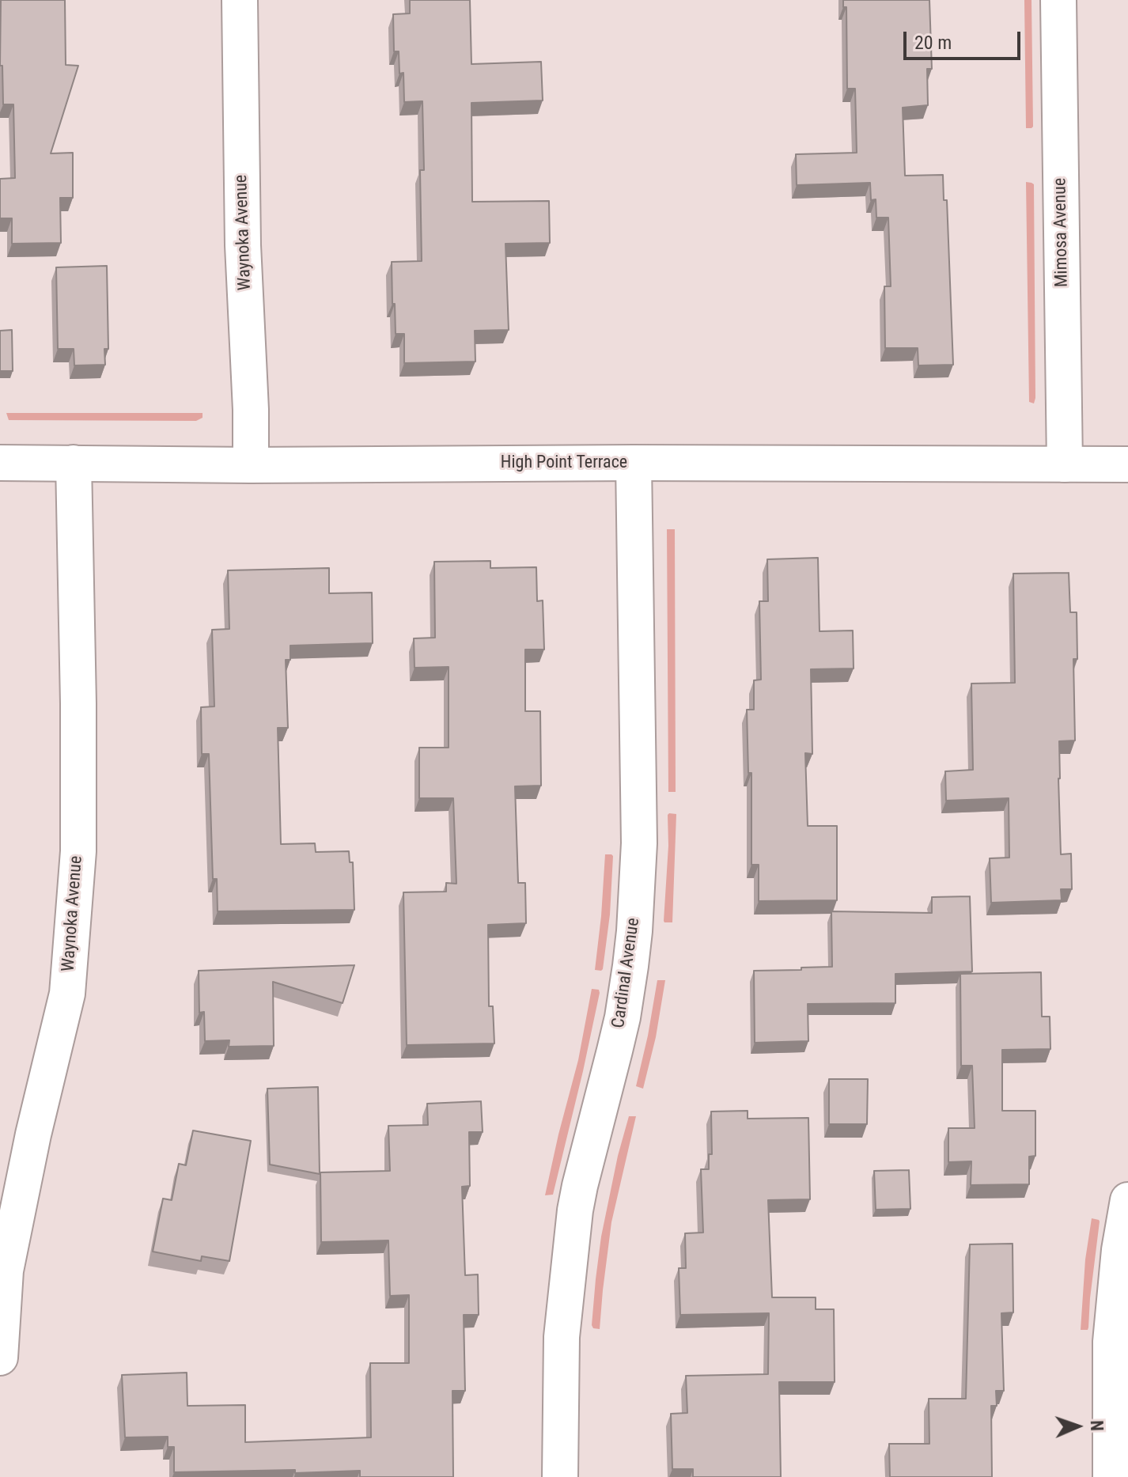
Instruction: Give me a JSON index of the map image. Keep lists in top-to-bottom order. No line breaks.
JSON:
{"streets":{"street":["Waynoka Avenue","Mimosa Avenue","High Point Terrace","Cardinal Avenue"]},"crossings":[["Waynoka Avenue","High Point Terrace"],["Mimosa Avenue","High Point Terrace"],["High Point Terrace","Cardinal Avenue"]],"scale_bar":"20 m","north":"right"}
